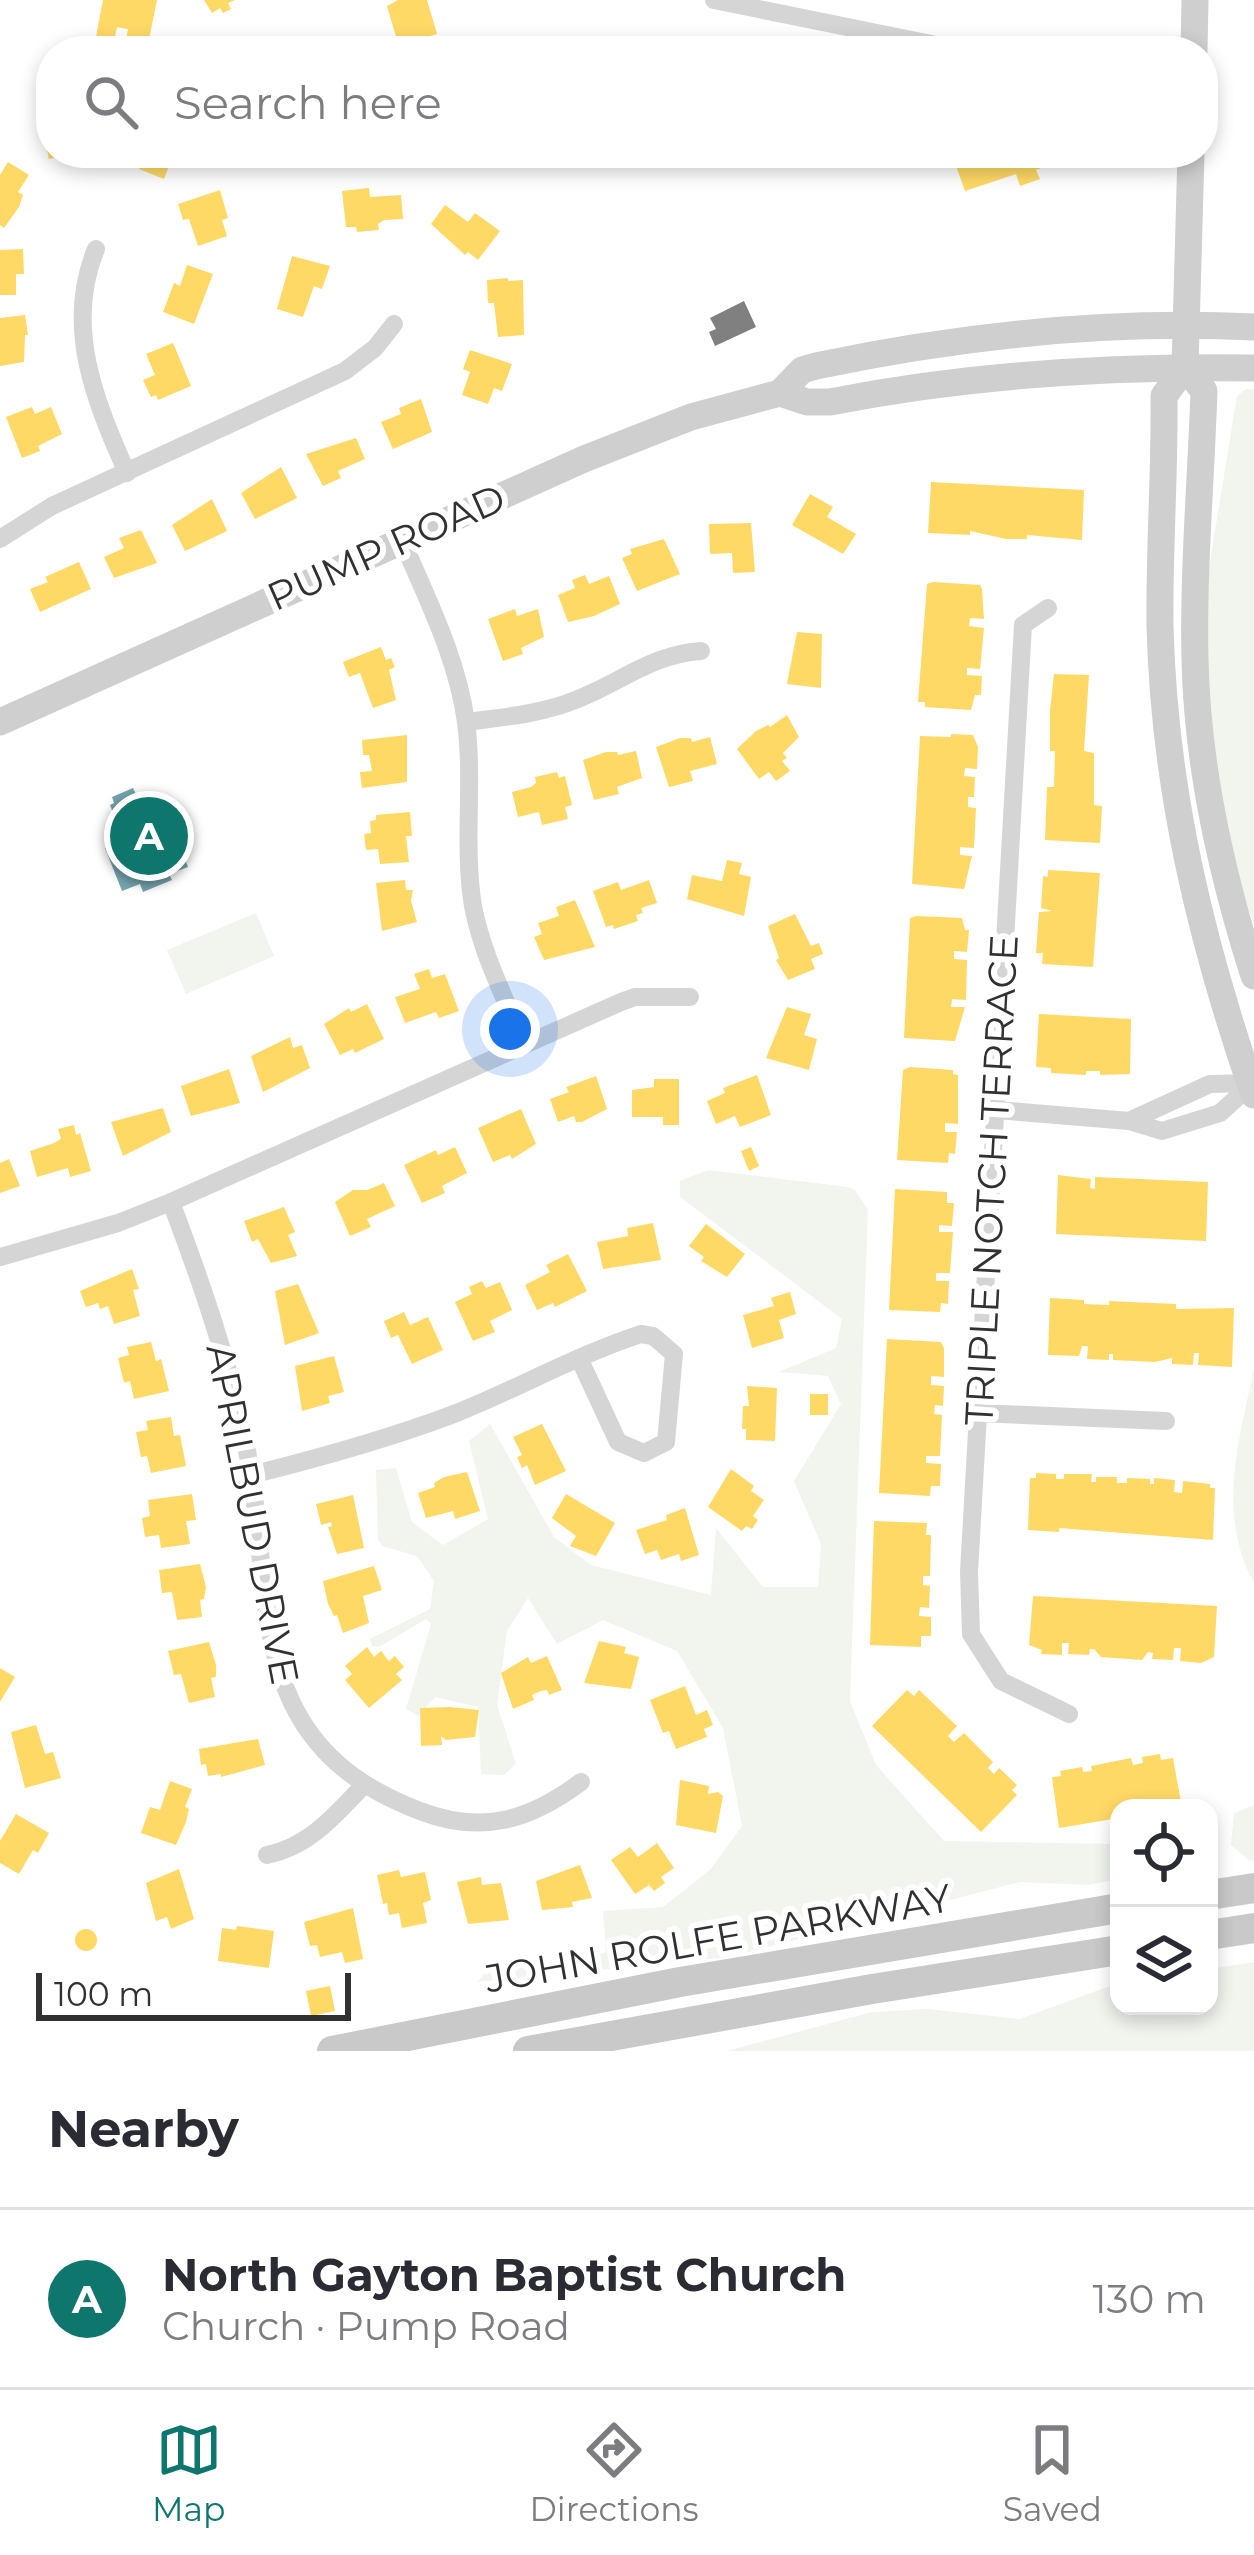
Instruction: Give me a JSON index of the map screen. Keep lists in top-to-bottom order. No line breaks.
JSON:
{"streets":{"main road":["PUMP ROAD","JOHN ROLFE PARKWAY"],"street":["TRIPLE NOTCH TERRACE","APRILBUD DRIVE"]},"scale_bar":"100 m","page":{"search":"Search here","pins":"A","scale":"100 m","heading":"Nearby","list":[{"mark":"A","name":"North Gayton Baptist Church","note":"Church · Pump Road","value":"130 m"}],"nav":["Map","Directions","Saved"]}}
